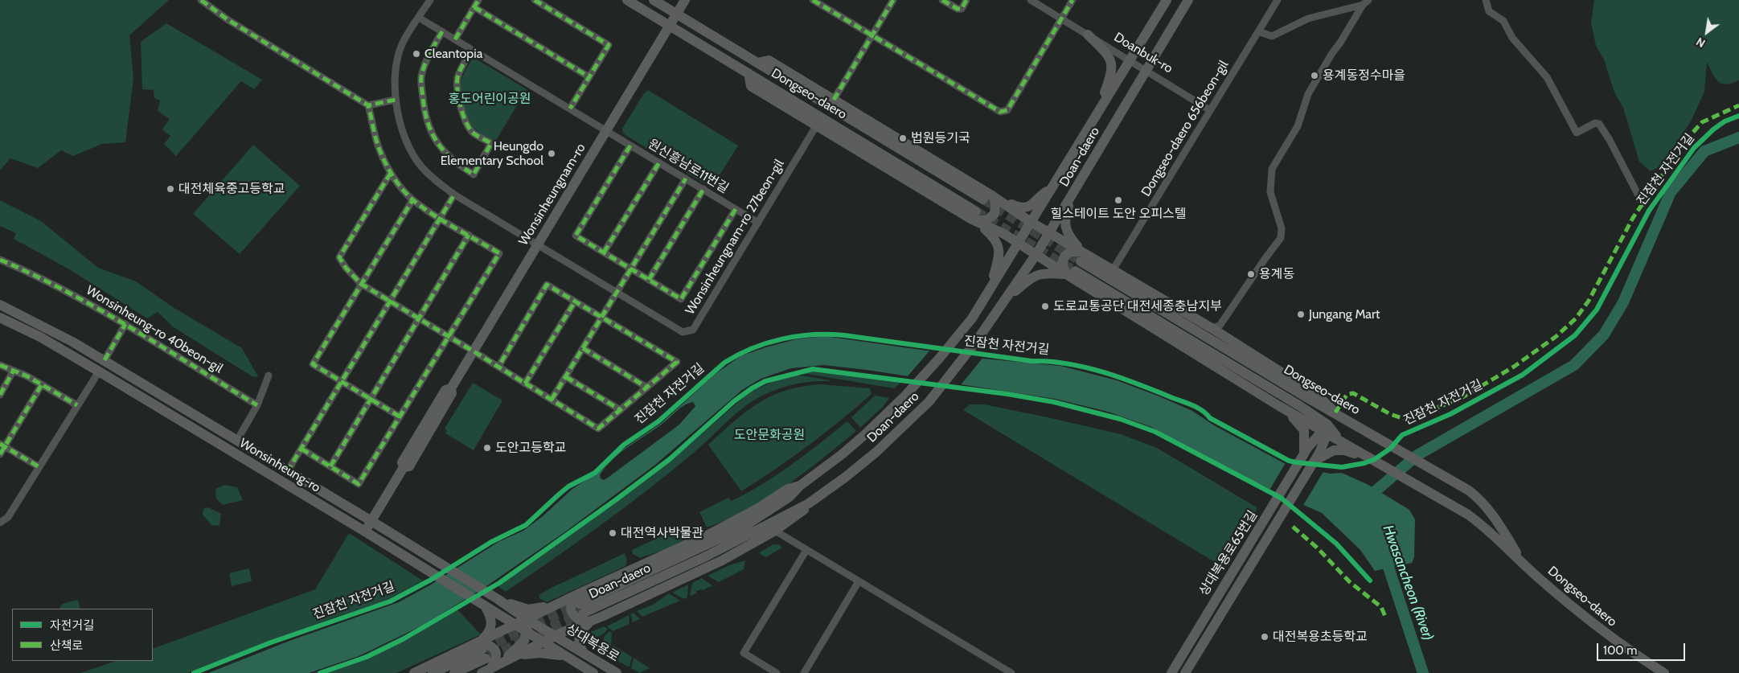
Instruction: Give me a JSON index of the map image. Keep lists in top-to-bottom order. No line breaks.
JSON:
{"streets":{"street":["Doanbuk-ro","Dongseo-daero","Dongseo-daero 656beon-gil","Doan-daero","원신흥남로11번길","Wonsinheungnam-ro","Wonsinheungnam-ro 27beon-gil","Wonsinheung-ro 40beon-gil","Wonsinheung-ro","상대복용로65번길","상대복용로"],"cycle path":["진잠천 자전거길"]},"crossings":[["Doanbuk-ro","Dongseo-daero 656beon-gil"],["Doanbuk-ro","Doan-daero"],["Dongseo-daero","Wonsinheungnam-ro"],["Dongseo-daero","상대복용로65번길"],["원신흥남로11번길","Wonsinheungnam-ro"],["원신흥남로11번길","Wonsinheungnam-ro 27beon-gil"],["Wonsinheungnam-ro","Wonsinheungnam-ro 27beon-gil"],["Wonsinheungnam-ro","Wonsinheung-ro"],["Wonsinheung-ro","상대복용로"]],"water":["Hwasancheon (River)"],"parks":["홍도어린이공원","도안문화공원"],"places":["Cleantopia","용계동정수마을","법원등기국","Heungdo Elementary School","대전체육중고등학교","힐스테이트 도안 오피스텔","용계동","도로교통공단 대전세종충남지부","Jungang Mart","도안고등학교","대전역사박물관","대전복용초등학교"],"legend":["자전거길","산책로"],"scale_bar":"100 m","north":"bottom left"}
